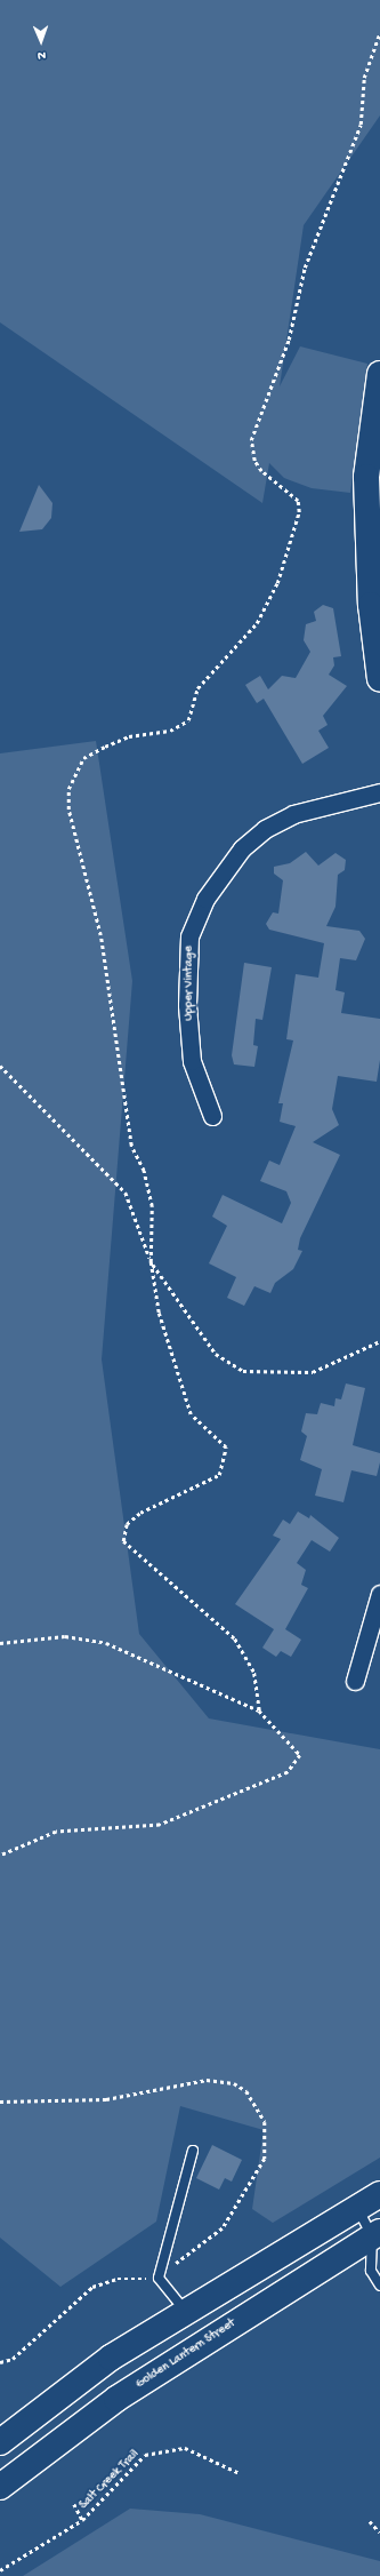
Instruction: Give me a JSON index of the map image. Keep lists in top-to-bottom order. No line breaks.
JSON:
{"streets":{"main road":["Golden Lantern Street"],"street":["Upper Vintage"],"path":["Salt Creek Trail"]},"north":"bottom"}
